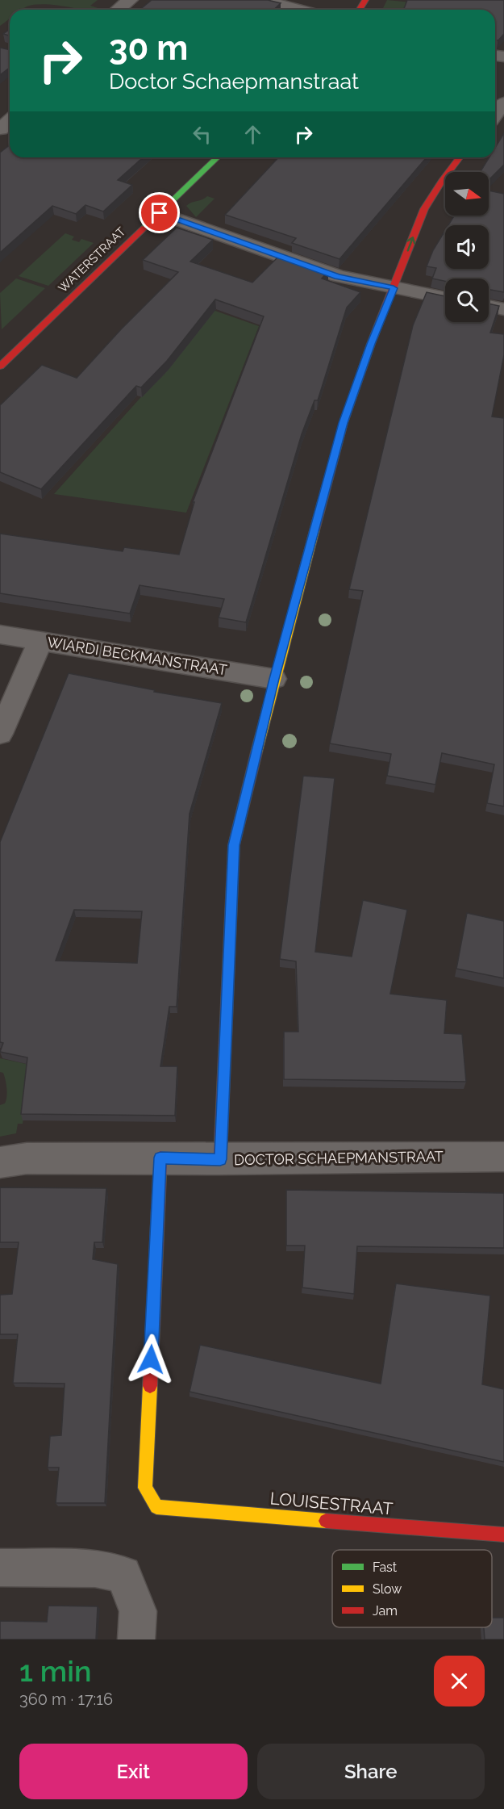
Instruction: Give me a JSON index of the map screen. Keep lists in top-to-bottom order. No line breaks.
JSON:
{"streets":{"street":["WATERSTRAAT","WIARDI BECKMANSTRAAT","DOCTOR SCHAEPMANSTRAAT","LOUISESTRAAT"]},"crossings":[["DOCTOR SCHAEPMANSTRAAT","LOUISESTRAAT"]],"legend":["Fast","Slow","Jam"],"north":"right","page":{"turn":["30 m","Doctor Schaepmanstraat"],"heading":["1 min","360 m · 17:16"],"buttons":["Exit","Share"]}}
